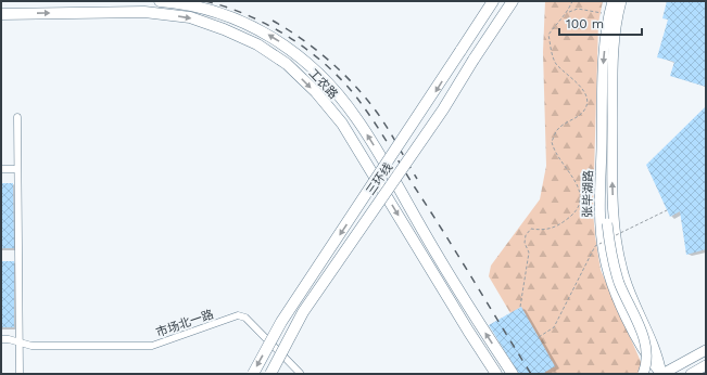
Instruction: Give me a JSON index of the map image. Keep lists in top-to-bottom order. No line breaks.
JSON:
{"streets":{"highway":["工农路","三环线"],"main road":["张毕湖路"],"street":["市场北一路"]},"scale_bar":"100 m"}
